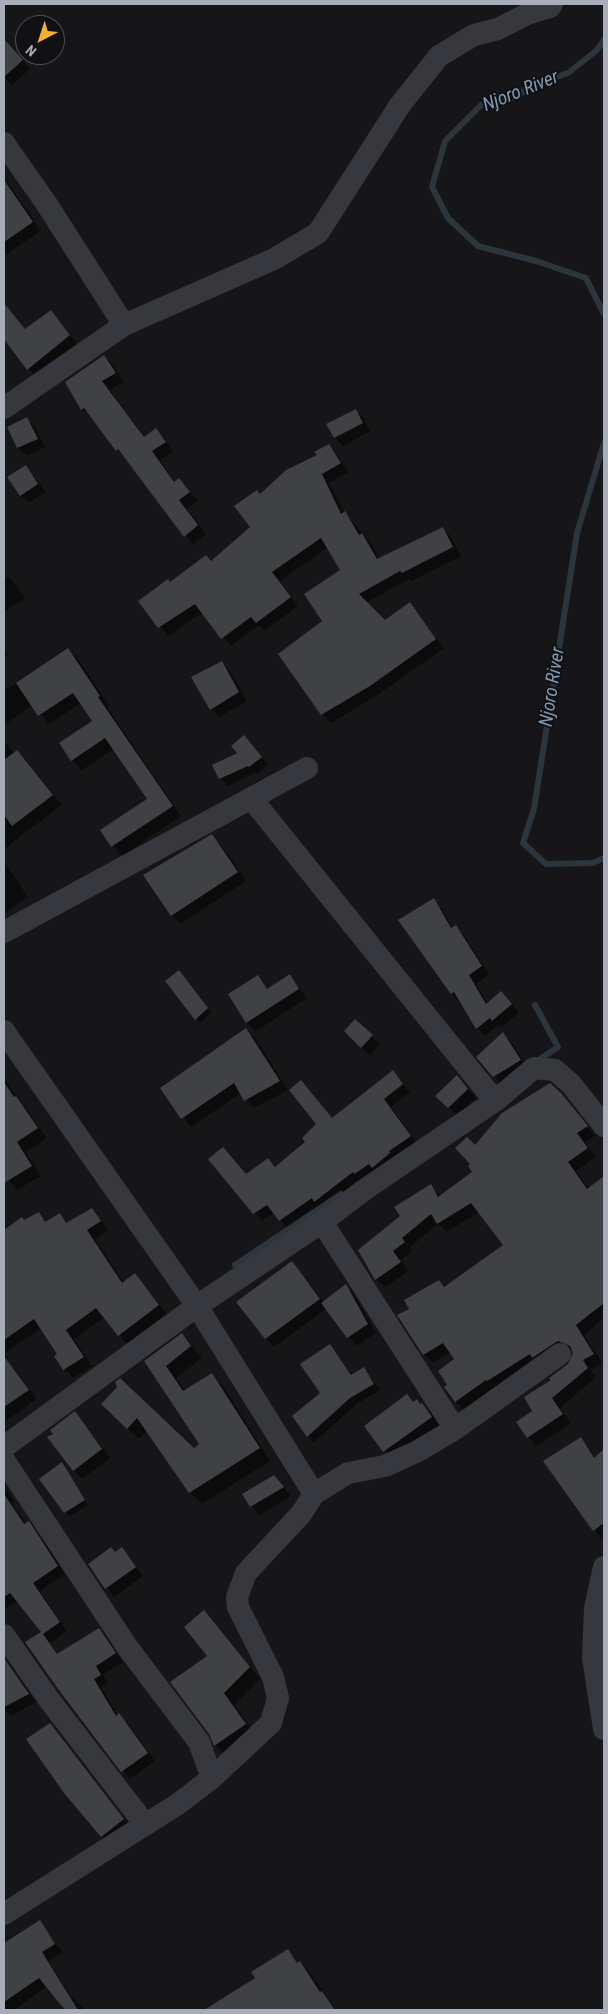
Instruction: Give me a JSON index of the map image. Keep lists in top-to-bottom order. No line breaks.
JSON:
{"water":["Njoro River"],"north":"bottom left"}
